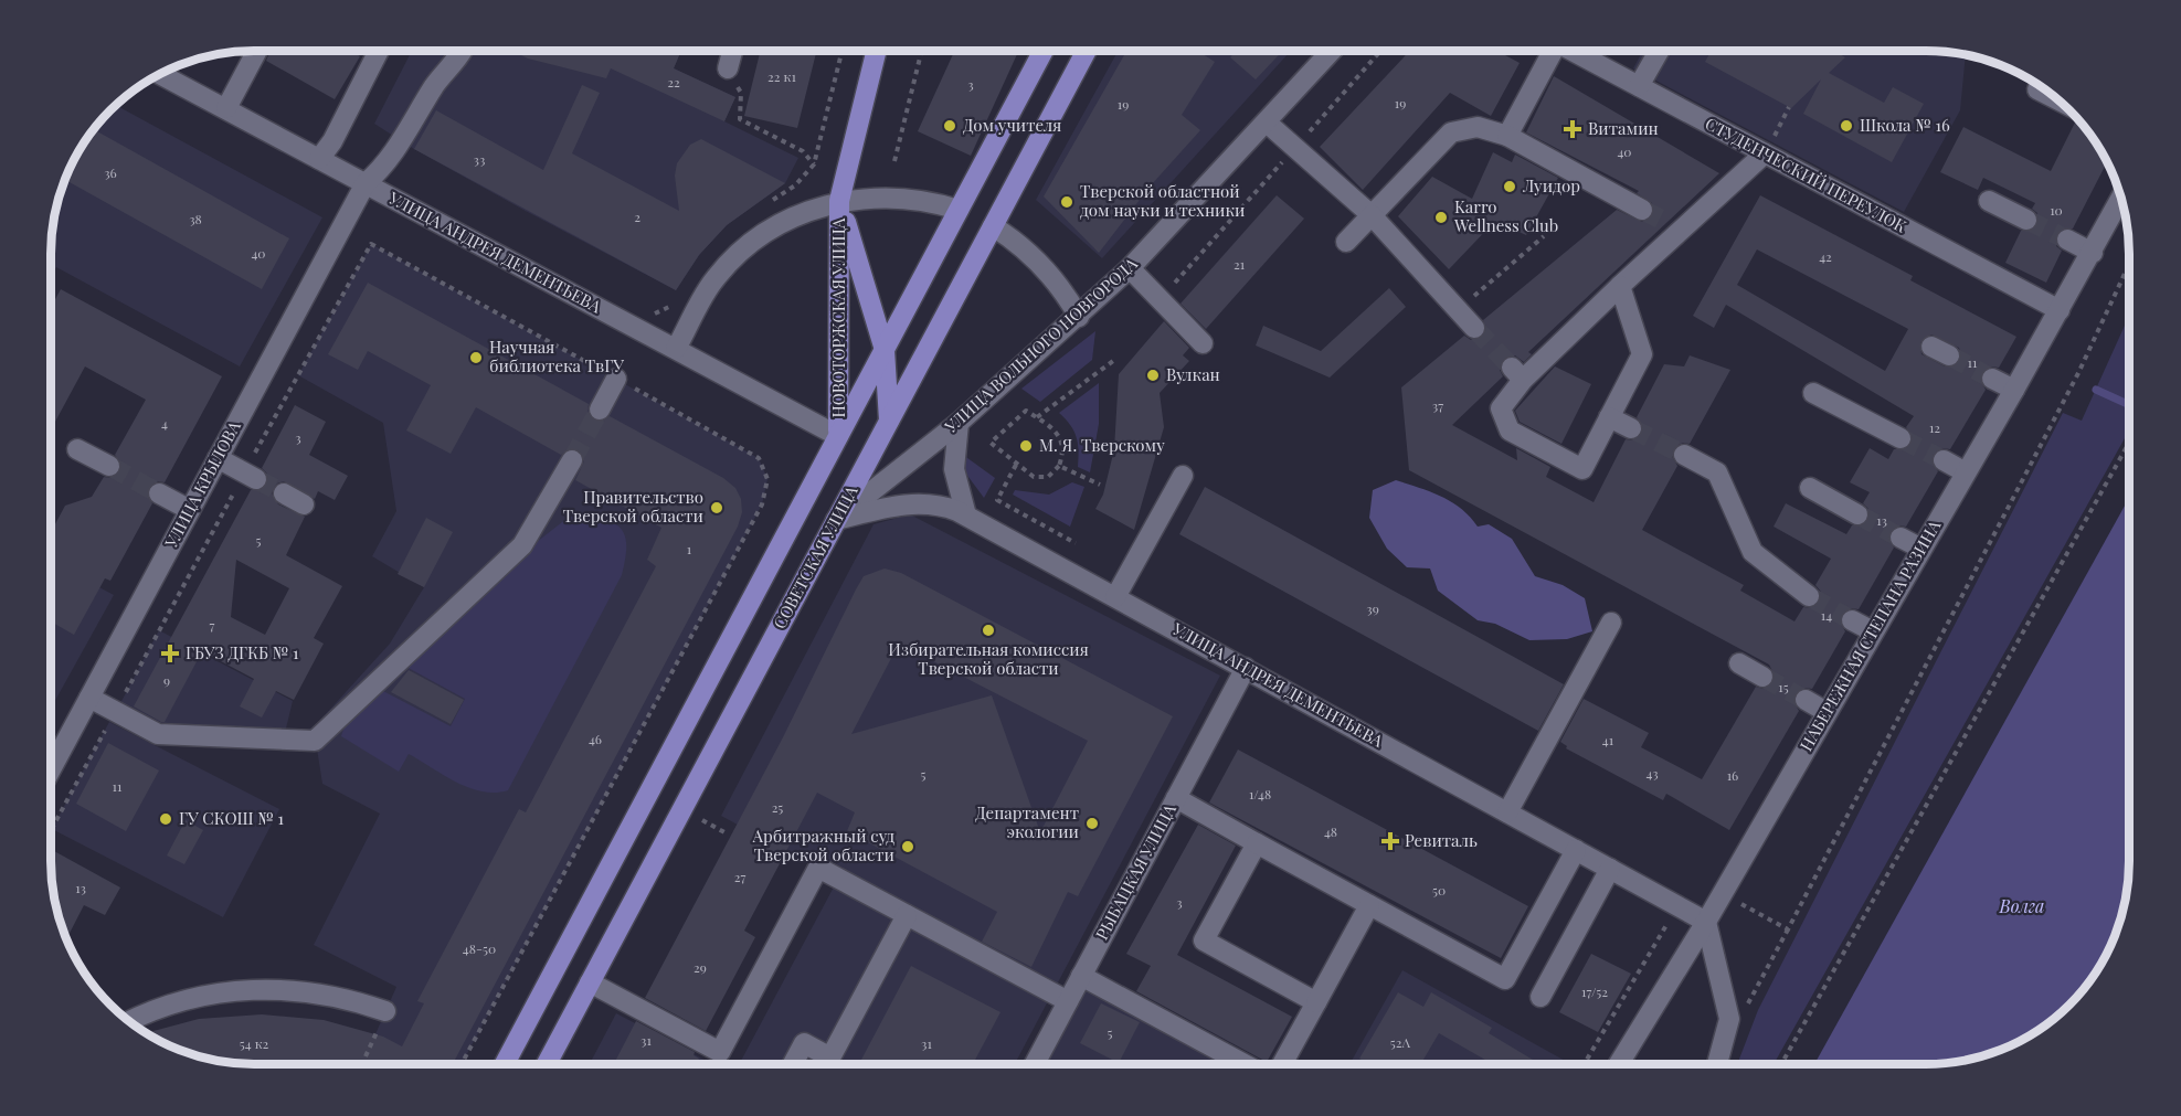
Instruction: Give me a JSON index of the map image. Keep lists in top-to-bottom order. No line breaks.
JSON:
{"streets":{"main road":["НОВОТОРЖСКАЯ УЛИЦА","СОВЕТСКАЯ УЛИЦА"],"street":["СТУДЕНЧЕСКИЙ ПЕРЕУЛОК","УЛИЦА АНДРЕЯ ДЕМЕНТЬЕВА","УЛИЦА ВОЛЬНОГО НОВГОРОДА","УЛИЦА КРЫЛОВА","НАБЕРЕЖНАЯ СТЕПАНА РАЗИНА","РЫБАЦКАЯ УЛИЦА"]},"crossings":[["СТУДЕНЧЕСКИЙ ПЕРЕУЛОК","НАБЕРЕЖНАЯ СТЕПАНА РАЗИНА"],["УЛИЦА АНДРЕЯ ДЕМЕНТЬЕВА","НОВОТОРЖСКАЯ УЛИЦА"],["УЛИЦА АНДРЕЯ ДЕМЕНТЬЕВА","УЛИЦА ВОЛЬНОГО НОВГОРОДА"],["УЛИЦА АНДРЕЯ ДЕМЕНТЬЕВА","УЛИЦА КРЫЛОВА"],["УЛИЦА АНДРЕЯ ДЕМЕНТЬЕВА","СОВЕТСКАЯ УЛИЦА"],["УЛИЦА АНДРЕЯ ДЕМЕНТЬЕВА","НАБЕРЕЖНАЯ СТЕПАНА РАЗИНА"],["УЛИЦА АНДРЕЯ ДЕМЕНТЬЕВА","РЫБАЦКАЯ УЛИЦА"],["НОВОТОРЖСКАЯ УЛИЦА","СОВЕТСКАЯ УЛИЦА"],["УЛИЦА ВОЛЬНОГО НОВГОРОДА","СОВЕТСКАЯ УЛИЦА"]],"water":["Волга"],"places":{"other":["Дом учителя","Школа № 16","Луидор","Тверской областной дом науки и техники","Karro Wellness Club","Научная библиотека ТвГУ","Вулкан","М. Я. Тверскому","Правительство Тверской области","Избирательная комиcсия Тверской области","ГУ СКОШ № 1","Департамент экологии","Арбитражный суд Тверской области"],"health":["Витамин","ГБУЗ ДГКБ № 1","Ревиталь"]},"house_numbers":["22 к1","22","3","19","19","40","33","36","10","2","38","40","42","21","11","37","4","12","3","13","5","1","39","14","7","9","15","46","41","43","5","16","11","1/48","25","48","27","13","50","3","48-50","29","17/52","5","31","52А","54 к2","31"]}
